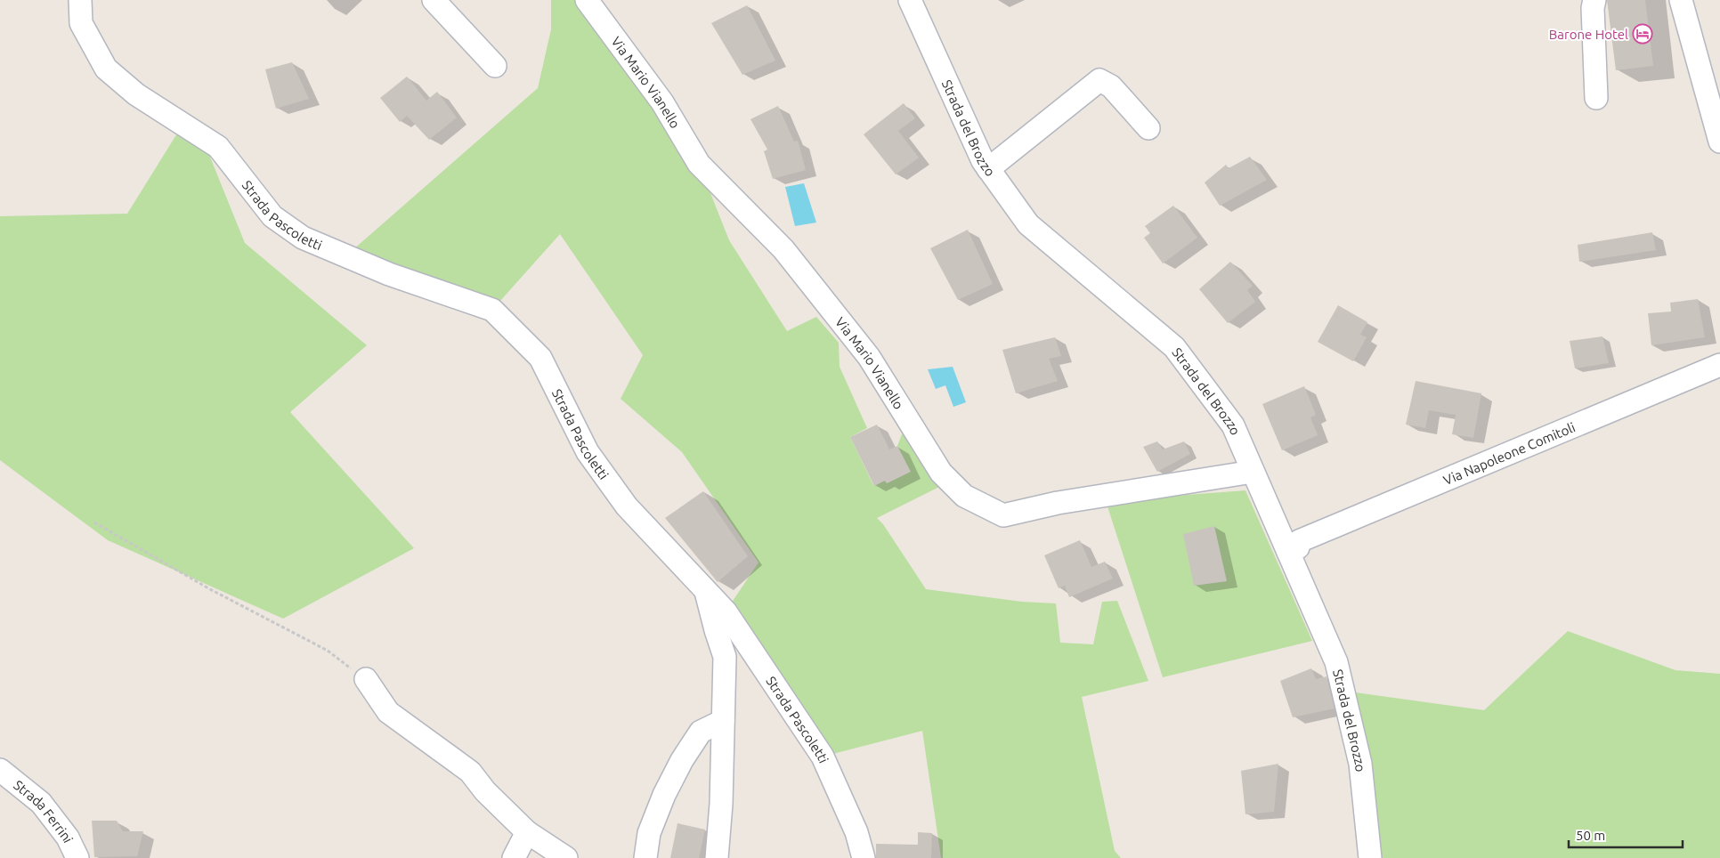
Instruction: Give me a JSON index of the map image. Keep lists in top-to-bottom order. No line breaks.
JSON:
{"streets":{"street":["Via Mario Vianello","Strada del Brozzo","Strada Pascoletti","Via Napoleone Comitoli","Strada Ferrini"]},"crossings":[["Via Mario Vianello","Strada del Brozzo"],["Strada del Brozzo","Via Napoleone Comitoli"]],"places":{"hotel":["Barone Hotel"]},"scale_bar":"50 m"}
